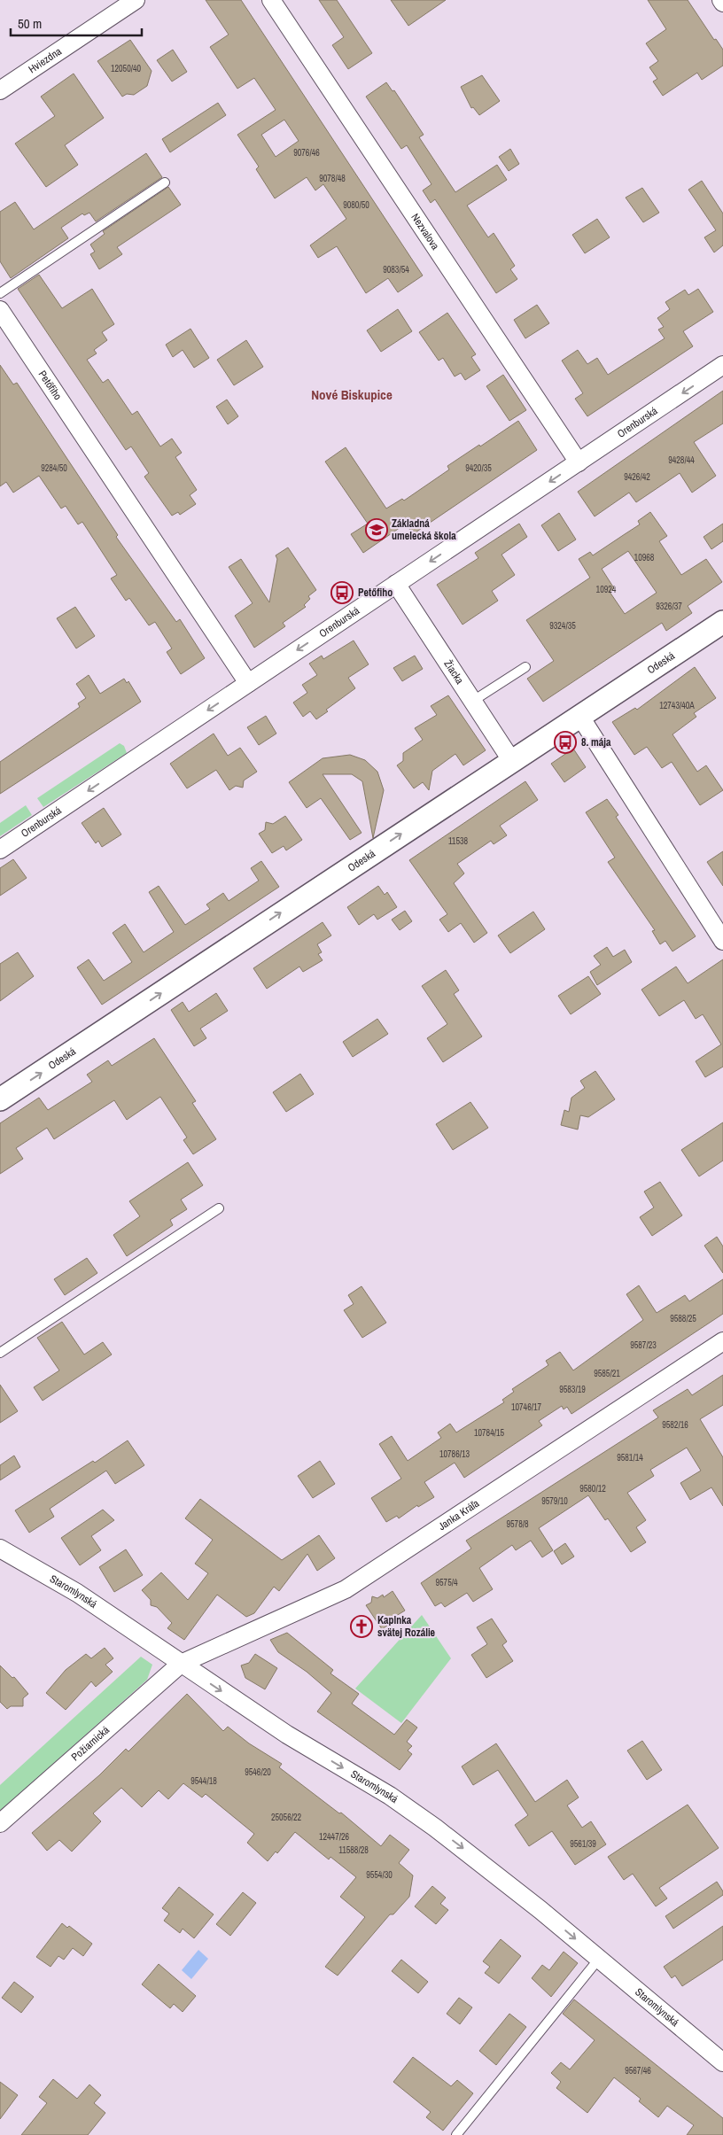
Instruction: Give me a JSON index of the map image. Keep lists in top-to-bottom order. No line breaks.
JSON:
{"streets":{"street":["Hviezdna","Nezvalova","Petőfiho","Orenburská","Odeská","Žiacka","Janka Kráľa","Staromlynská","Požiarnická"]},"crossings":[["Nezvalova","Orenburská"],["Petőfiho","Orenburská"],["Orenburská","Žiacka"],["Odeská","Žiacka"],["Janka Kráľa","Staromlynská"],["Janka Kráľa","Požiarnická"],["Staromlynská","Požiarnická"]],"one_way":["Orenburská","Odeská","Staromlynská"],"districts":["Nové Biskupice"],"places":{"school or university":["Základná umelecká škola"],"bus stop":["Petőfiho","8. mája"],"church":["Kaplnka svätej Rozálie"]},"house_numbers":["12050/40","9076/46","9078/48","9080/50","9083/54","9428/44","9284/50","9420/35","9426/42","10968","10924","9326/37","9324/35","12743/40A","11538","9588/25","9587/23","9585/21","9583/19","10746/17","9582/16","10784/15","10786/13","9581/14","9580/12","9579/10","9578/8","9575/4","9546/20","9544/18","25056/22","12447/26","9561/39","11588/28","9554/30","9567/46"],"scale_bar":"50 m"}
